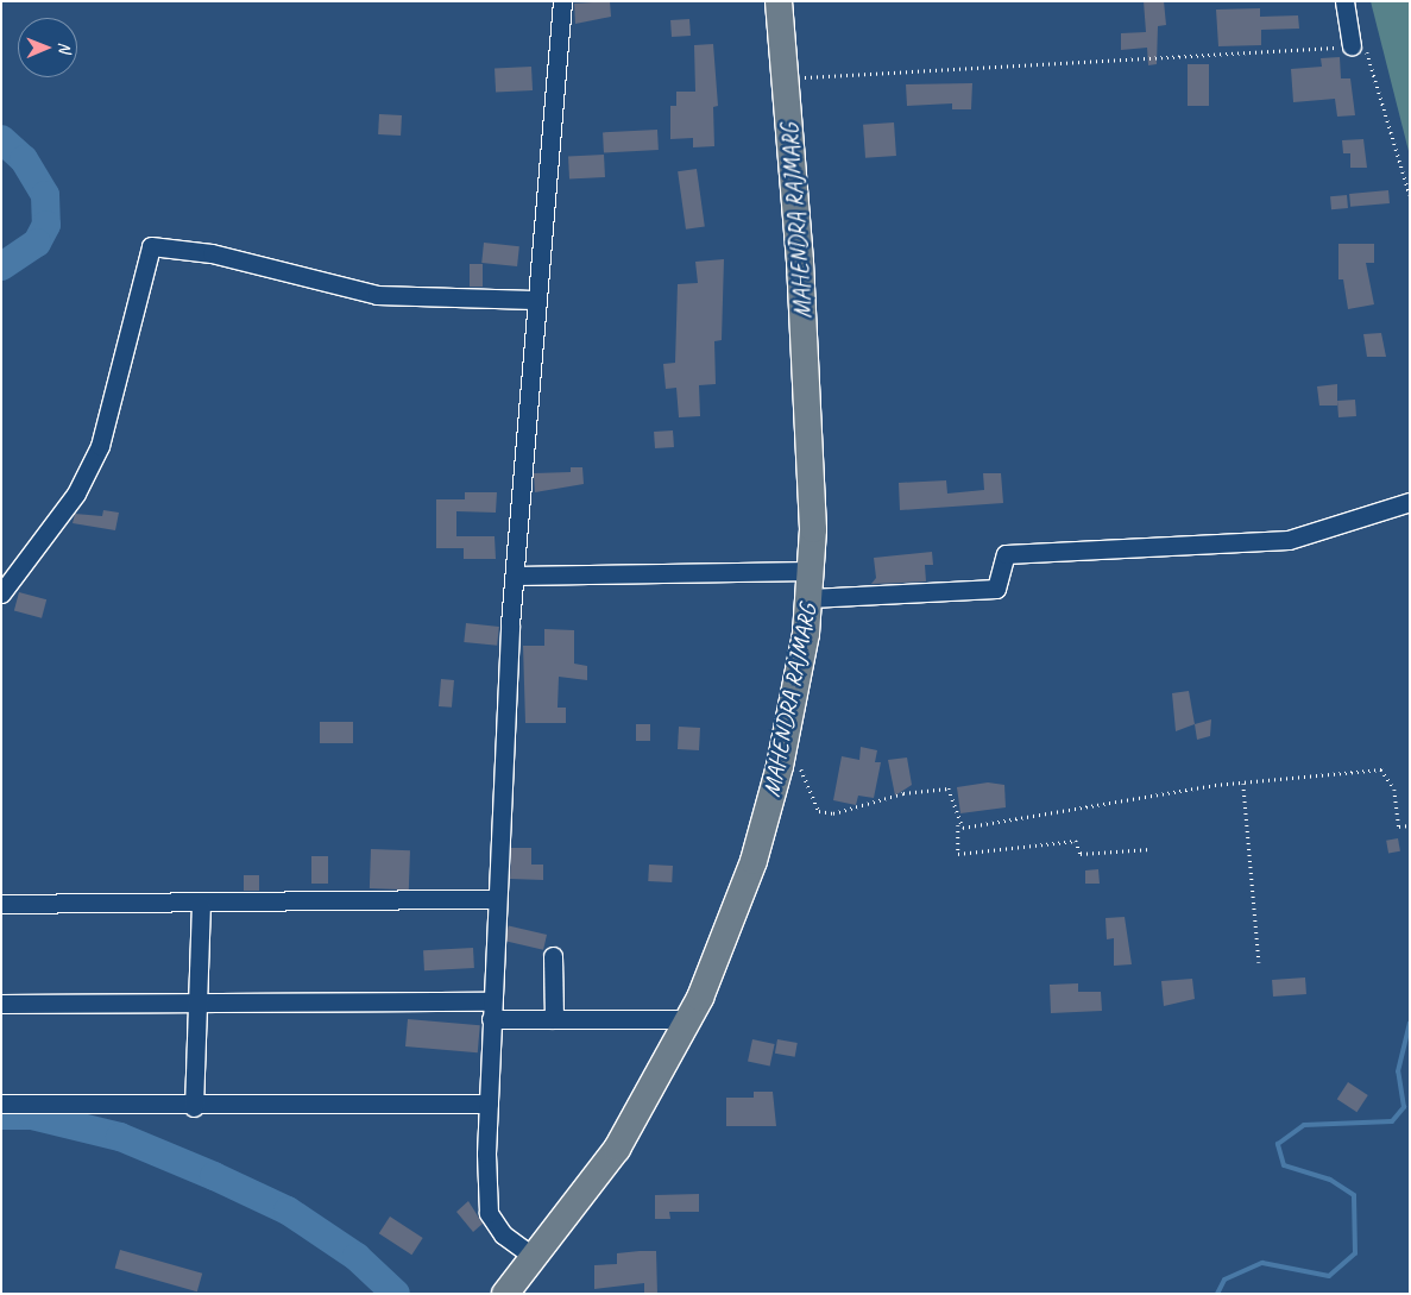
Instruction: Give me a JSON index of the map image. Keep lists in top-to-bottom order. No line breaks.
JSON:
{"streets":{"highway":["MAHENDRA RAJMARG"]},"north":"right"}
